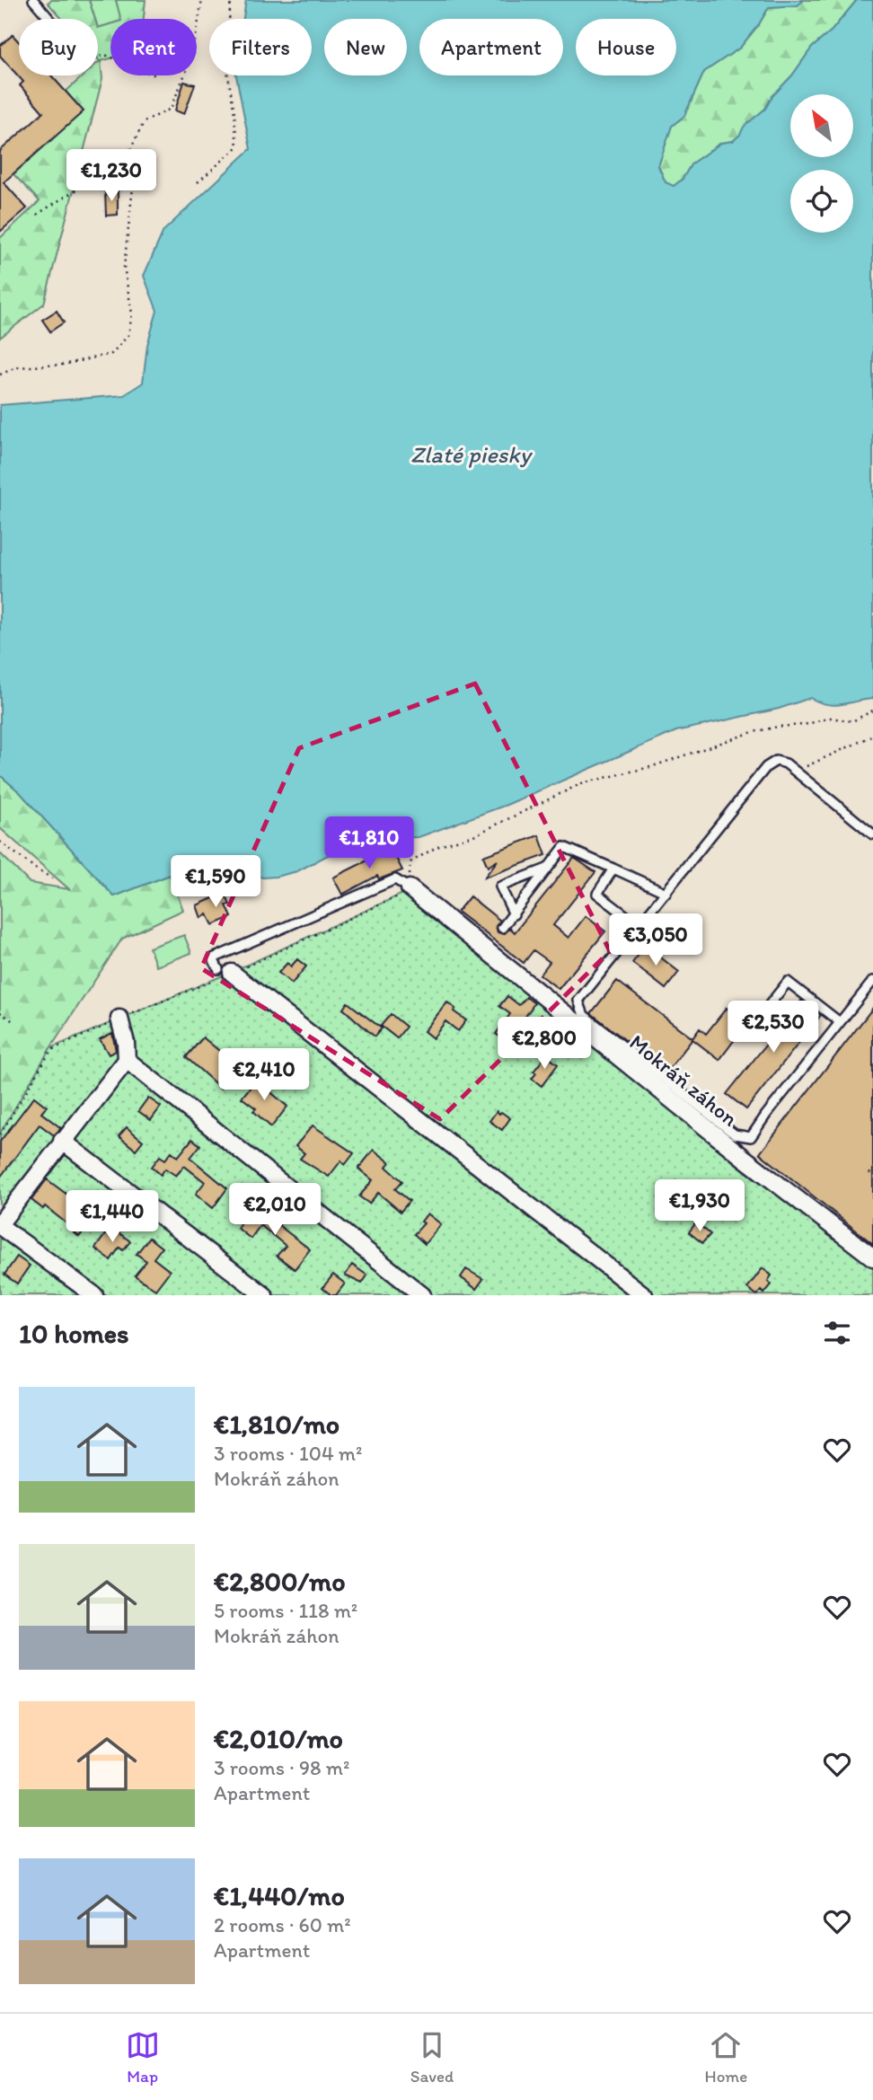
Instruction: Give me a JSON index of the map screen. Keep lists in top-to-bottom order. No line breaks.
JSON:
{"streets":{"street":["Mokráň záhon"]},"water":["Zlaté piesky"],"north":"top left","page":{"chip":["Buy","Rent","Filters","New","Apartment","House"],"price":["€1,230","€1,810","€1,590","€3,050","€2,530","€2,800","€2,410","€1,930","€2,010","€1,440"],"heading":"10 homes","list":[{"name":"€1,810/mo","note":"3 rooms · 104 m² · Mokráň záhon"},{"name":"€2,800/mo","note":"5 rooms · 118 m² · Mokráň záhon"},{"name":"€2,010/mo","note":"3 rooms · 98 m² · Apartment"},{"name":"€1,440/mo","note":"2 rooms · 60 m² · Apartment"}],"tabs":["Map","Saved","Home"]}}
